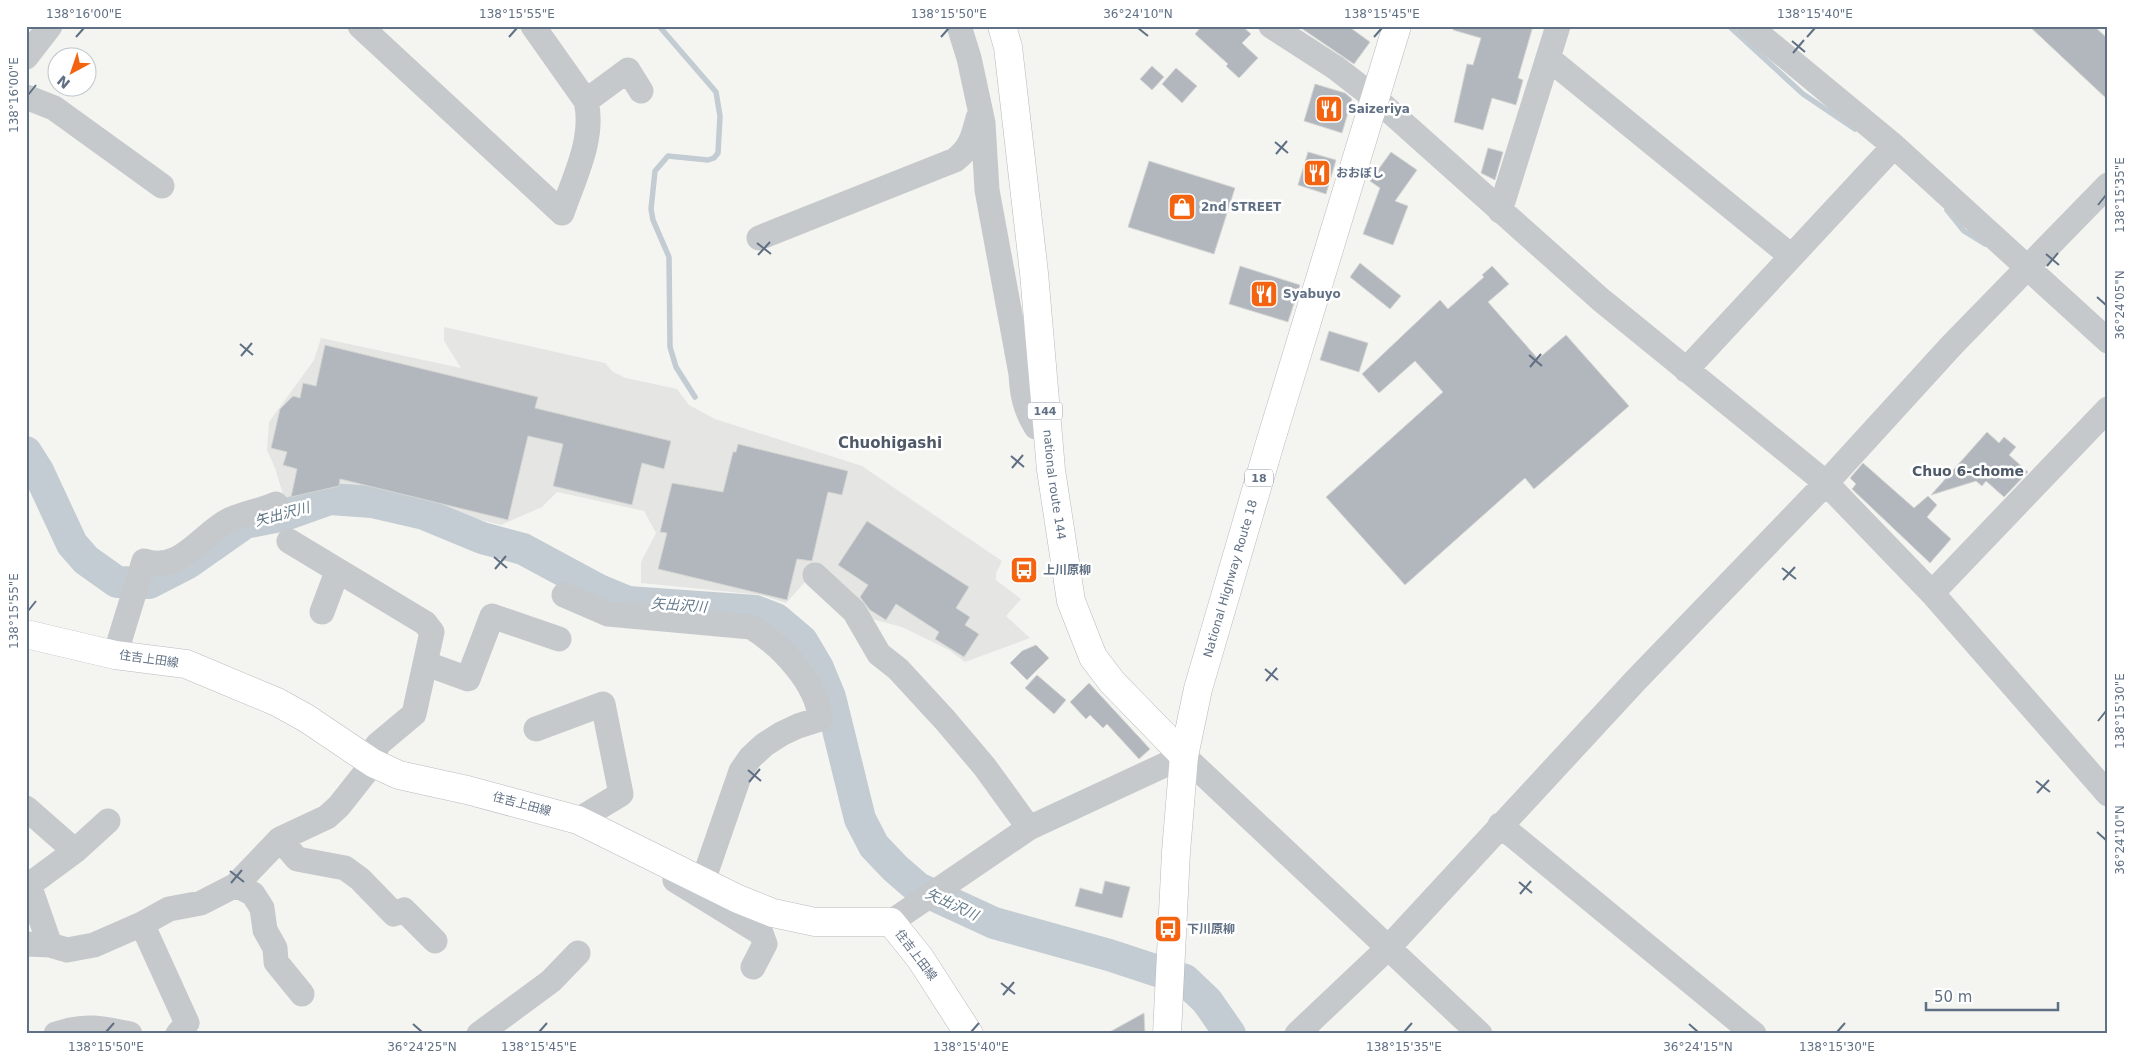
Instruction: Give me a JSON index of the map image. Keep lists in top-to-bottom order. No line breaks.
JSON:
{"streets":{"main road":["144","18","national route 144","National Highway Route 18","住吉上田線"]},"crossings":[["national route 144","National Highway Route 18"]],"districts":["Chuohigashi","Chuo 6-chome"],"water":["矢出沢川"],"places":{"restaurant":["Saizeriya","おおぼし","Syabuyo"],"shop":["2nd STREET"],"bus stop":["上川原柳","下川原柳"]},"scale_bar":"50 m","north":"bottom left","coordinates":["138°16'00\"E","138°15'55\"E","138°15'50\"E","36°24'10\"N","138°15'45\"E","138°15'40\"E","138°15'35\"E","36°24'05\"N","138°15'30\"E","36°24'25\"N","36°24'15\"N"]}
